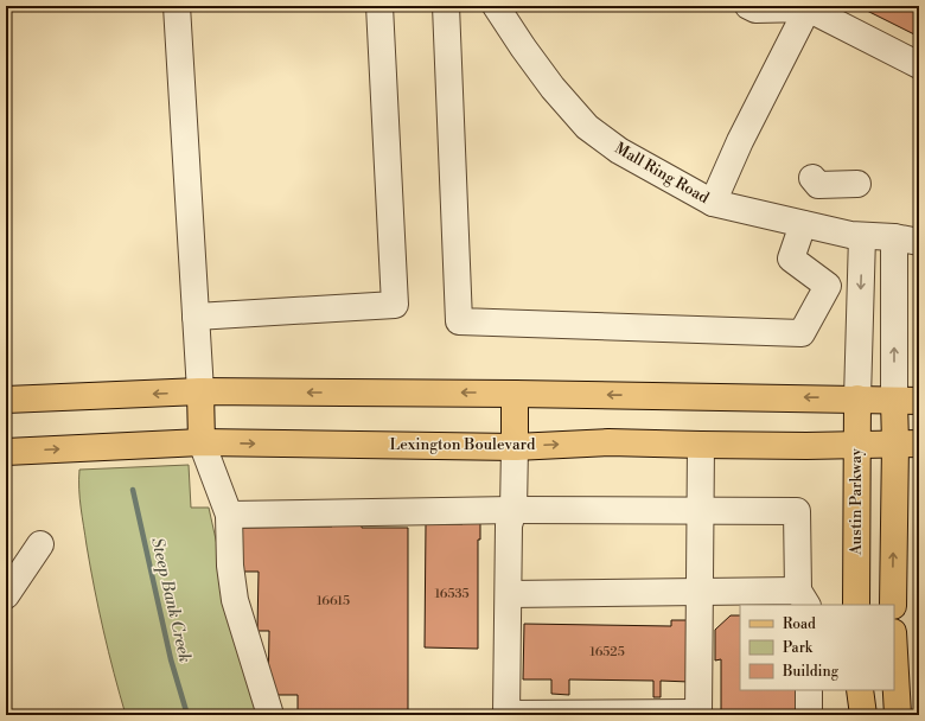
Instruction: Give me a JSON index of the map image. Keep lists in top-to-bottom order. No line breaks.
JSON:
{"streets":{"main road":["Lexington Boulevard","Austin Parkway"],"street":["Mall Ring Road"]},"crossings":[["Lexington Boulevard","Austin Parkway"]],"water":["Steep Bank Creek"],"house_numbers":["16535","16615","16525"],"legend":["Road","Park","Building"]}
